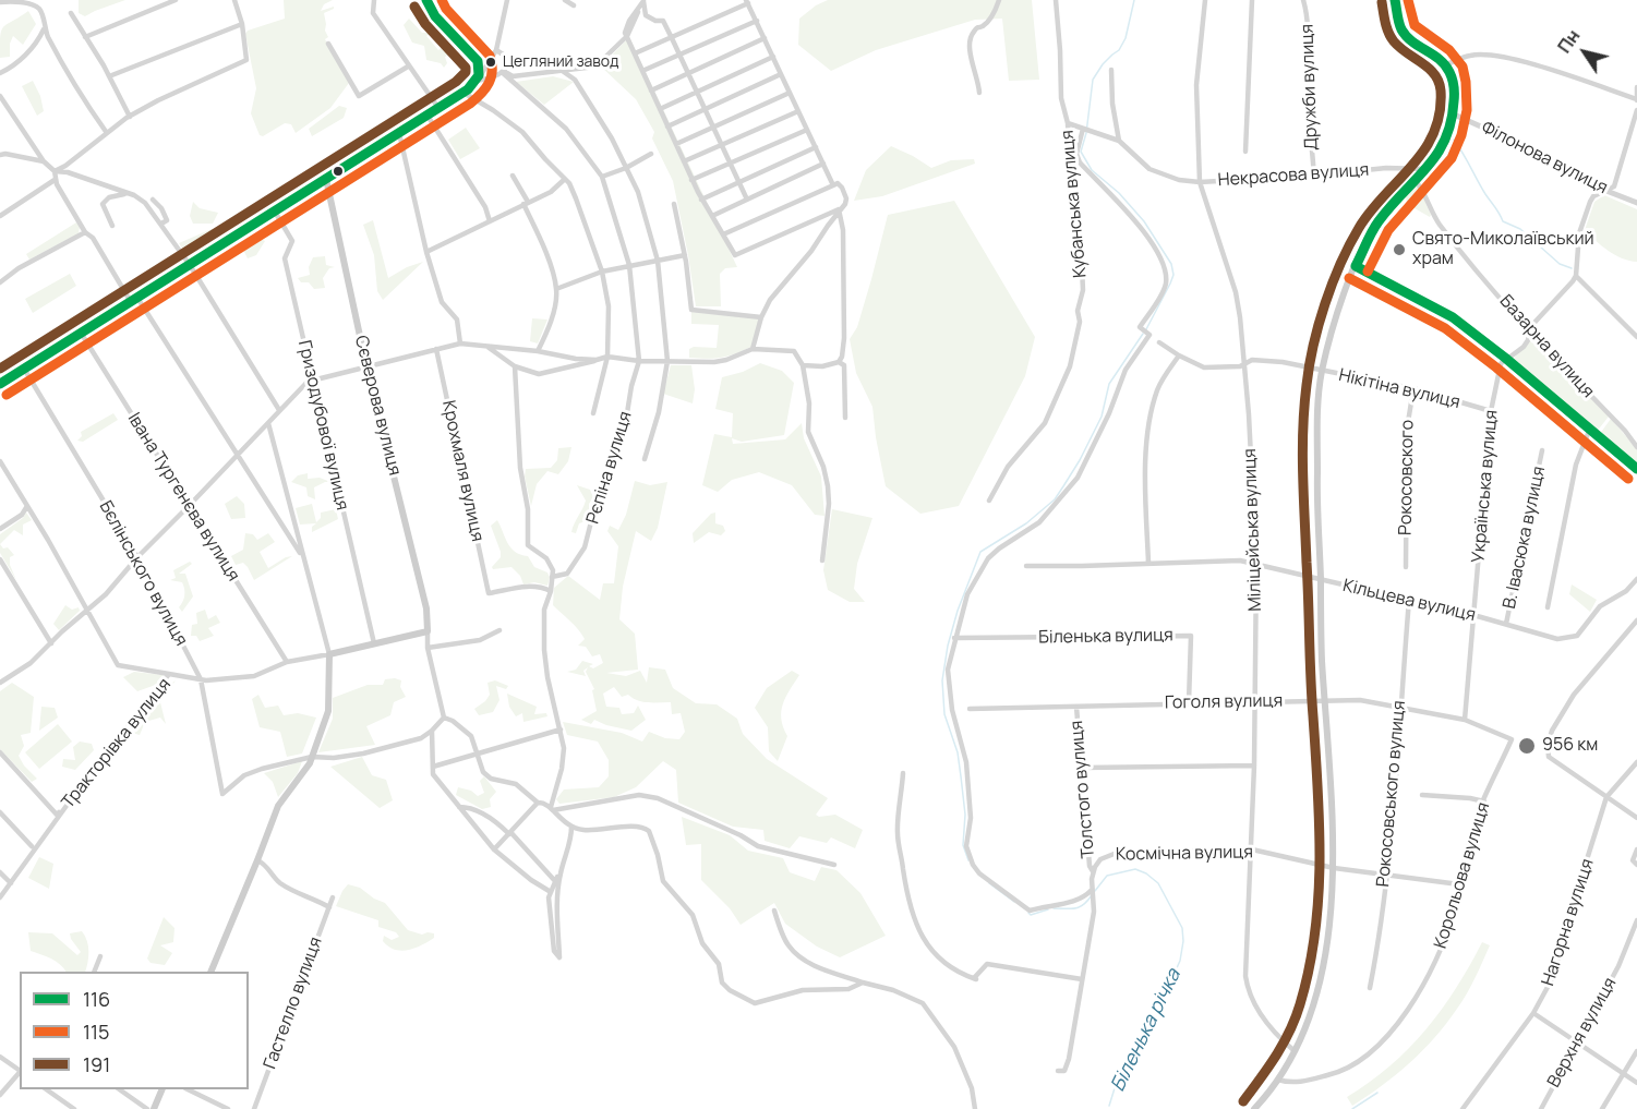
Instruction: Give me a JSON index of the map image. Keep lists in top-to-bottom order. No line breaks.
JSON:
{"streets":{"main road":["Базарна вулиця","Сєверова вулиця","Тракторівка вулиця"],"street":["Дружби вулиця","Філонова вулиця","Некрасова вулиця","Кубанська вулиця","Нікітіна вулиця","Гризодубової вулиця","Рєпіна вулиця","Крохмаля вулиця","Рокосовского","Українська вулиця","Івана Тургенєва вулиця","Міліцейська вулиця","В. Івасюка вулиця","Бєлінського вулиця","Кільцева вулиця","Біленька вулиця","Гоголя вулиця","Толстого вулиця","Рокосовського вулиця","Космічна вулиця","Корольова вулиця","Нагорна вулиця","Гастелло вулиця","Верхня вулиця"]},"crossings":[["Дружби вулиця","Некрасова вулиця"],["Некрасова вулиця","Міліцейська вулиця"],["Базарна вулиця","Українська вулиця"],["Нікітіна вулиця","Рокосовского"],["Нікітіна вулиця","Українська вулиця"],["Нікітіна вулиця","Міліцейська вулиця"],["Сєверова вулиця","Тракторівка вулиця"],["Гризодубової вулиця","Тракторівка вулиця"],["Українська вулиця","Кільцева вулиця"],["Українська вулиця","Гоголя вулиця"],["Івана Тургенєва вулиця","Тракторівка вулиця"],["Міліцейська вулиця","Кільцева вулиця"],["Міліцейська вулиця","Гоголя вулиця"],["Міліцейська вулиця","Космічна вулиця"],["В. Івасюка вулиця","Кільцева вулиця"],["Бєлінського вулиця","Тракторівка вулиця"],["Кільцева вулиця","Рокосовського вулиця"],["Біленька вулиця","Гоголя вулиця"],["Гоголя вулиця","Толстого вулиця"],["Гоголя вулиця","Рокосовського вулиця"],["Гоголя вулиця","Корольова вулиця"],["Толстого вулиця","Космічна вулиця"],["Рокосовського вулиця","Космічна вулиця"],["Космічна вулиця","Корольова вулиця"]],"water":["Біленька річка"],"places":["Цегляний завод","Свято-Миколаївський храм","956 км"],"lines":["transit line 116","transit line 115","transit line 191"],"legend":["116","115","191"],"north":"top left"}
